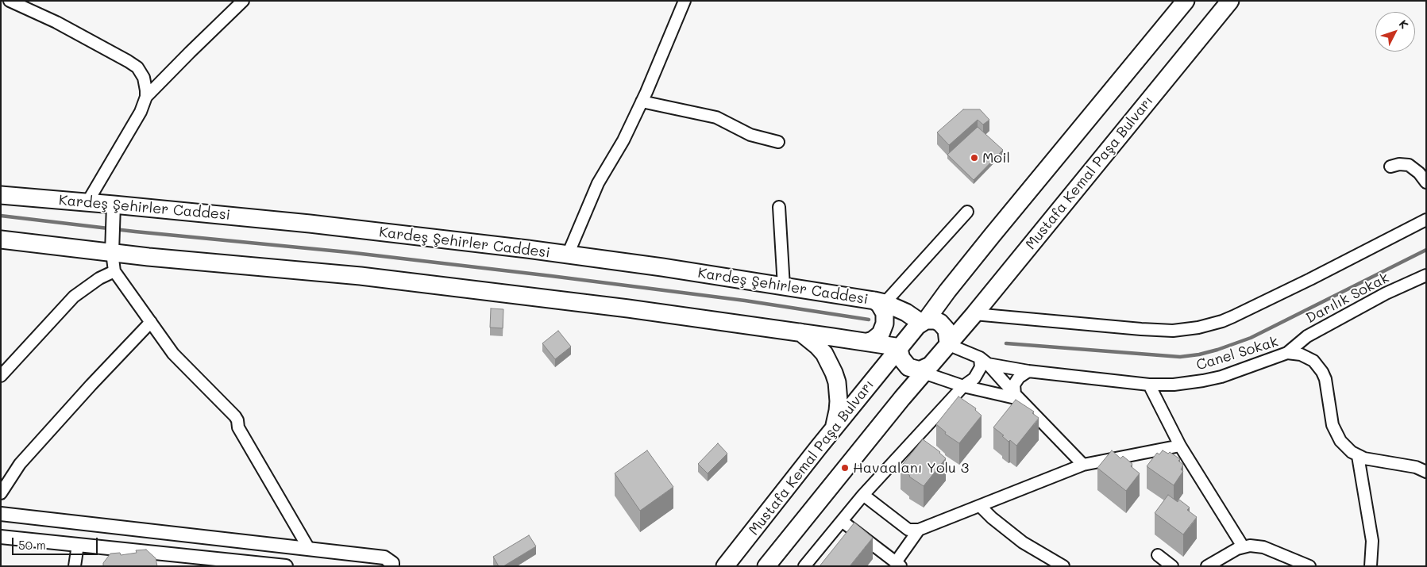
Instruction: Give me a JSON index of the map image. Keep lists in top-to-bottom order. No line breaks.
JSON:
{"streets":{"main road":["Mustafa Kemal Paşa Bulvarı","Kardeş Şehirler Caddesi"],"street":["Darılık Sokak","Canel Sokak"]},"crossings":[["Mustafa Kemal Paşa Bulvarı","Kardeş Şehirler Caddesi"],["Mustafa Kemal Paşa Bulvarı","Canel Sokak"],["Kardeş Şehirler Caddesi","Canel Sokak"],["Darılık Sokak","Canel Sokak"]],"places":["Moil","Havaalanı Yolu 3"],"scale_bar":"50 m","north":"top right"}
